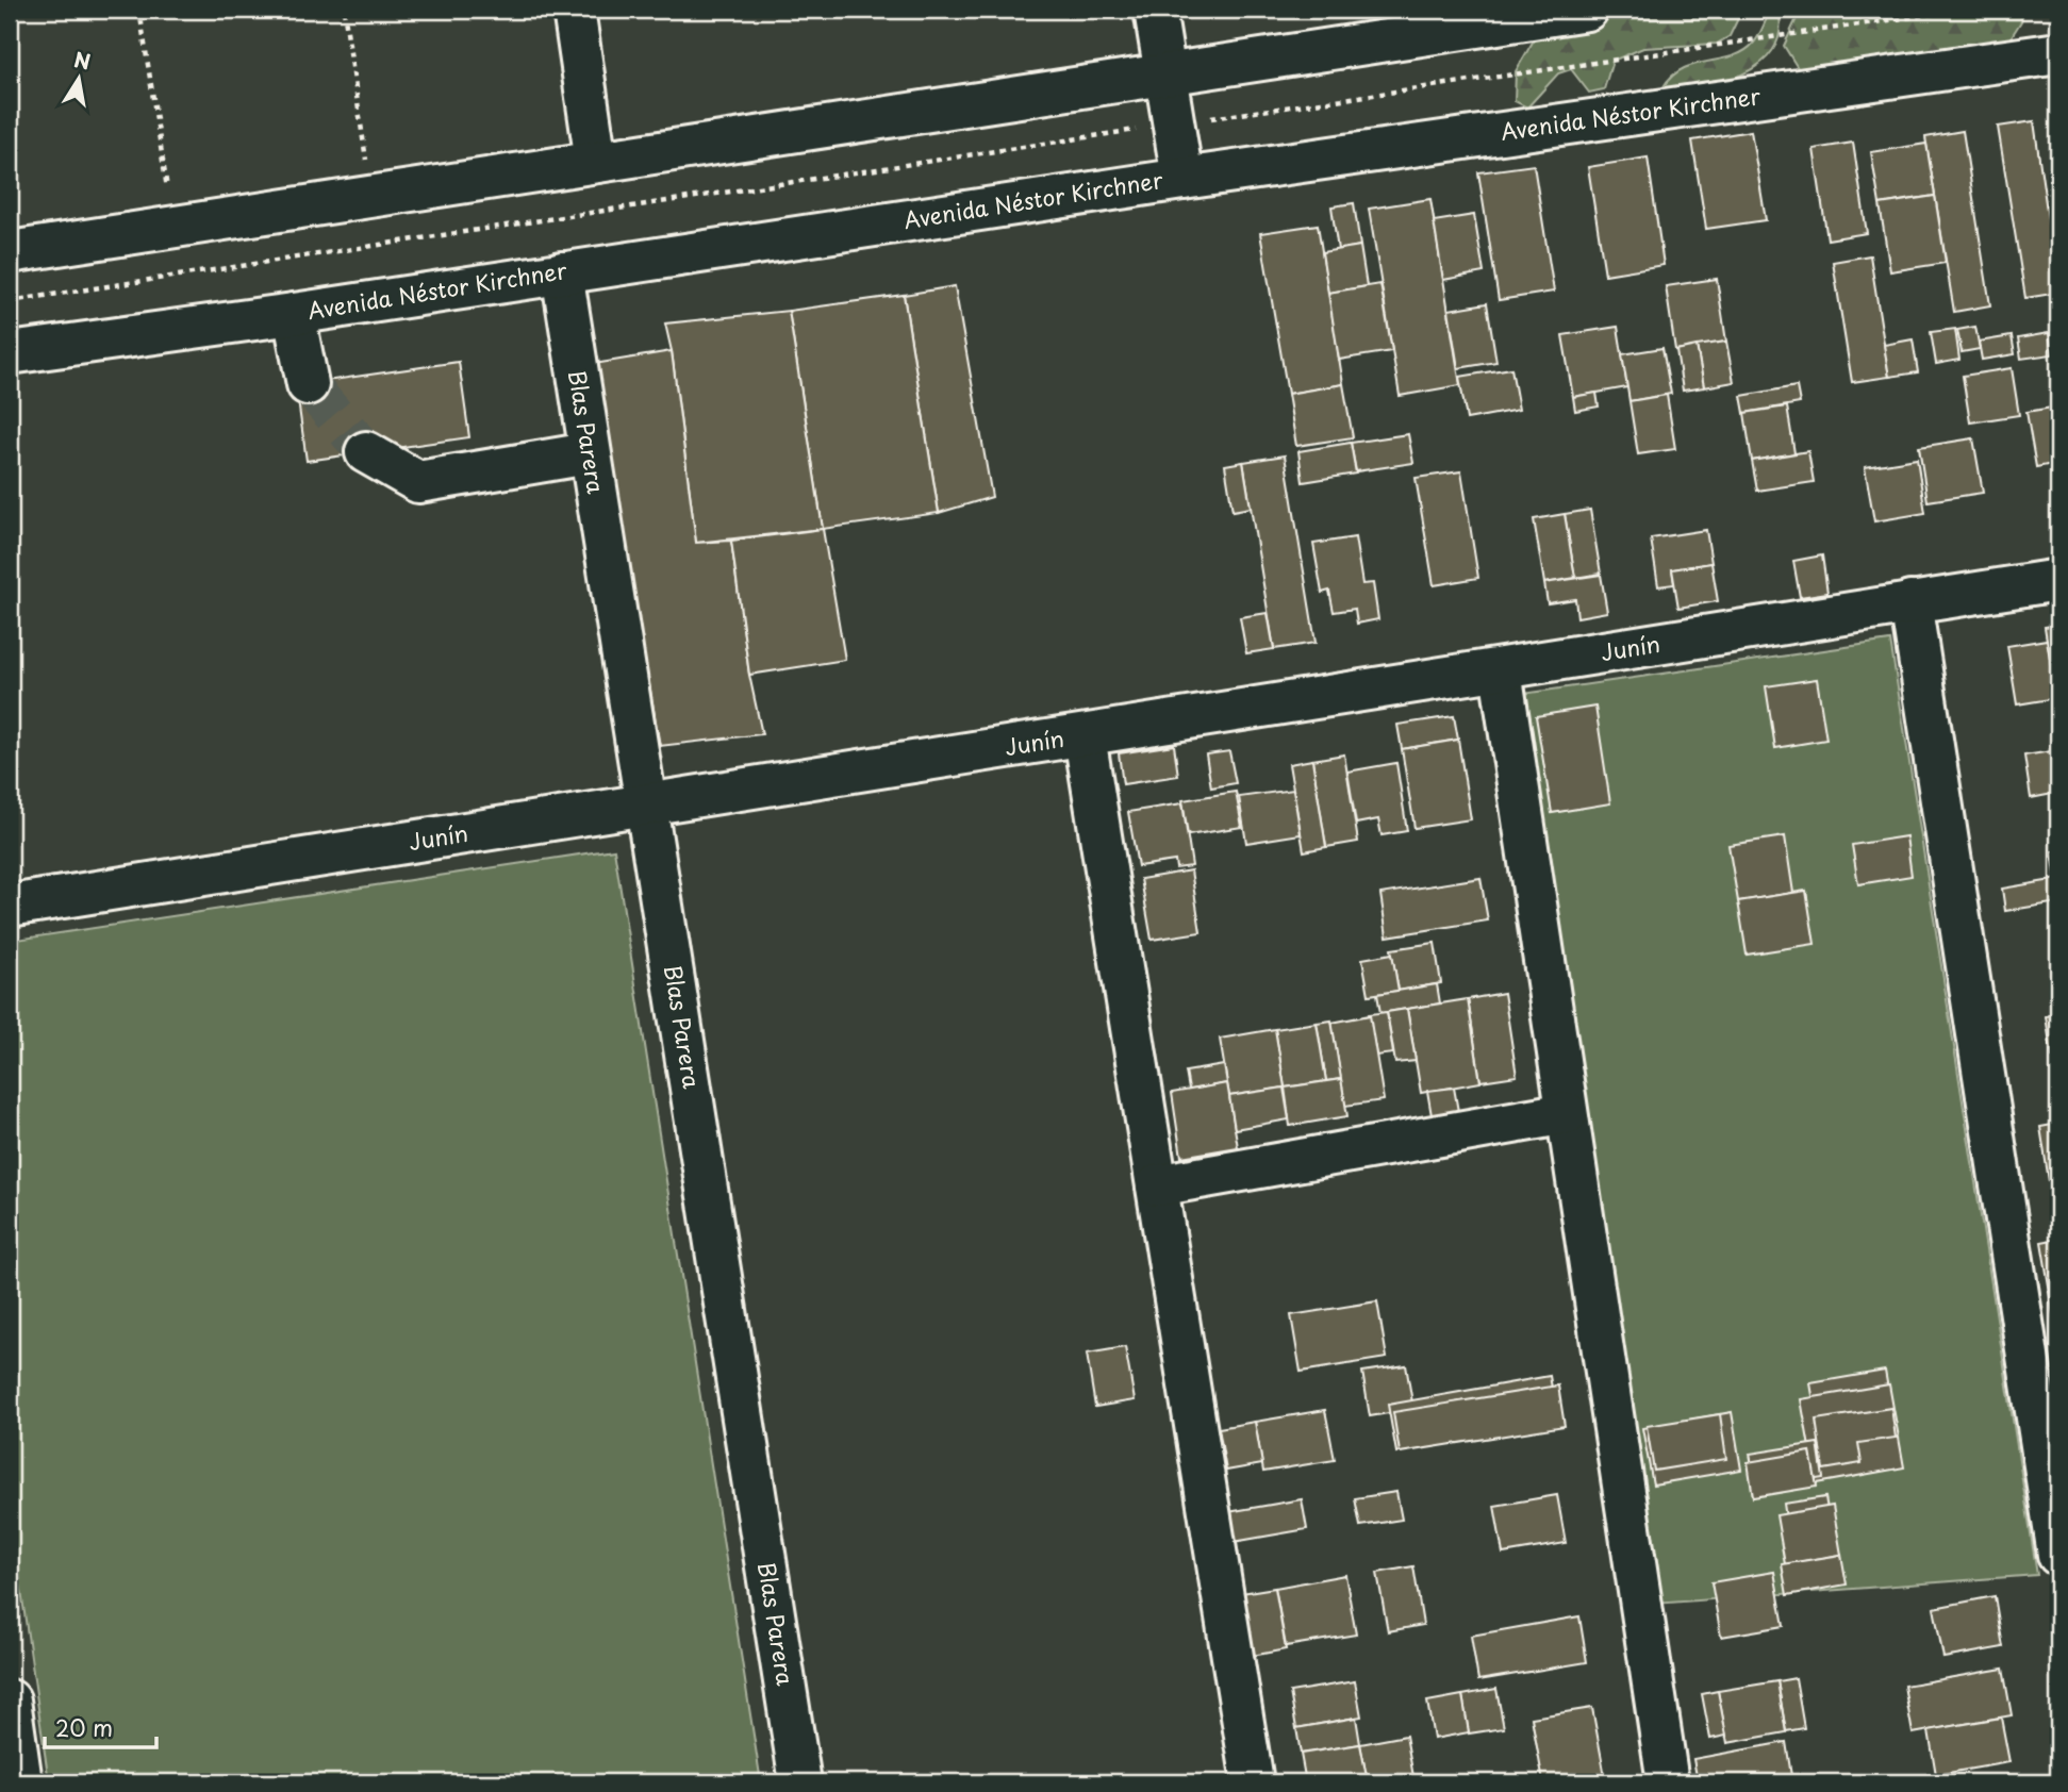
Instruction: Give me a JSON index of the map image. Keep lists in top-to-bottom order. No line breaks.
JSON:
{"streets":{"street":["Avenida Néstor Kirchner","Blas Parera","Junín"]},"crossings":[["Avenida Néstor Kirchner","Blas Parera"],["Blas Parera","Junín"]],"scale_bar":"20 m","north":"top"}
